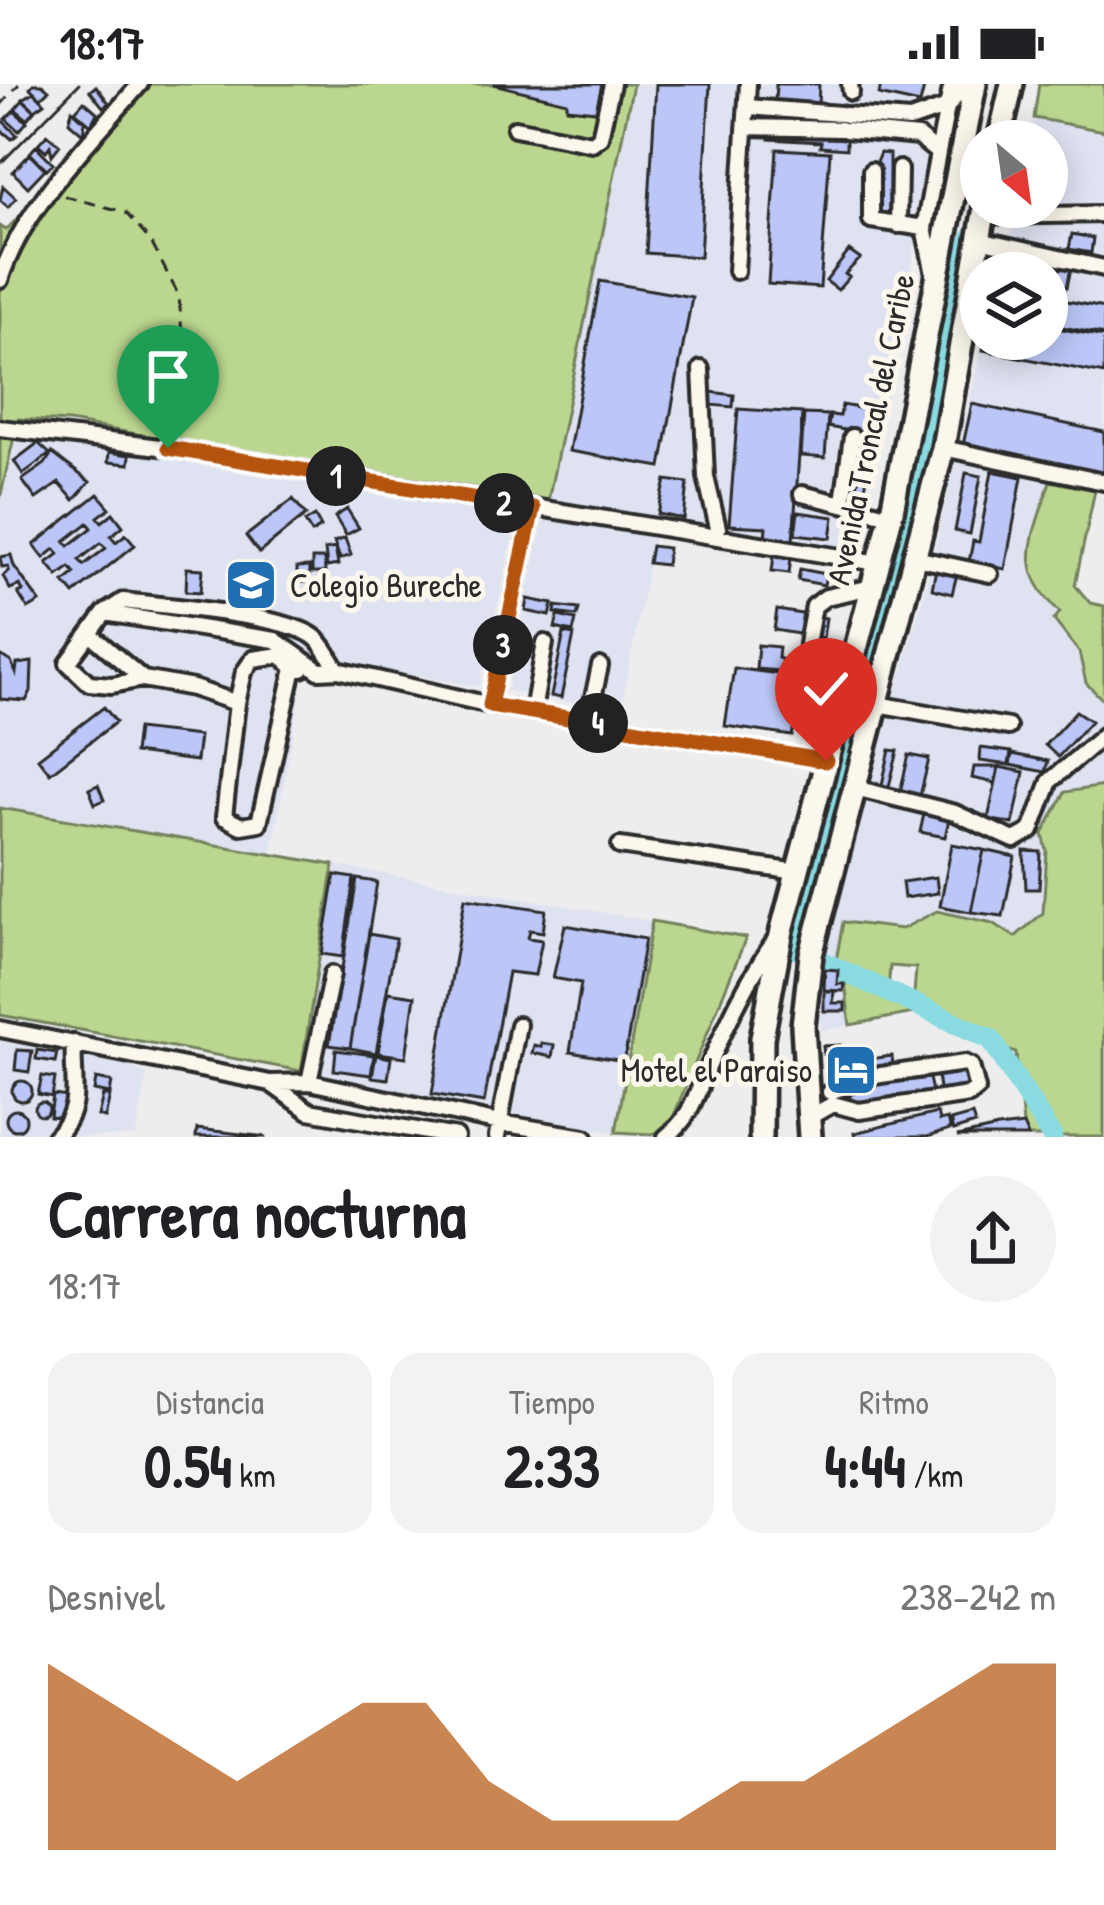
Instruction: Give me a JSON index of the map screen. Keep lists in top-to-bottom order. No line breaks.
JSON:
{"streets":{"highway":["Avenida Troncal del Caribe"]},"places":{"school or university":["Colegio Bureche"],"hotel":["Motel el Paraiso"]},"north":"bottom right","page":{"status":"18:17","pins":["1","2","3","4"],"heading":["Carrera nocturna","18:17"],"stats":[["Distancia","0.54 km"],["Tiempo","2:33"],["Ritmo","4:44 /km"]],"chart":["Desnivel","238–242 m"]}}
